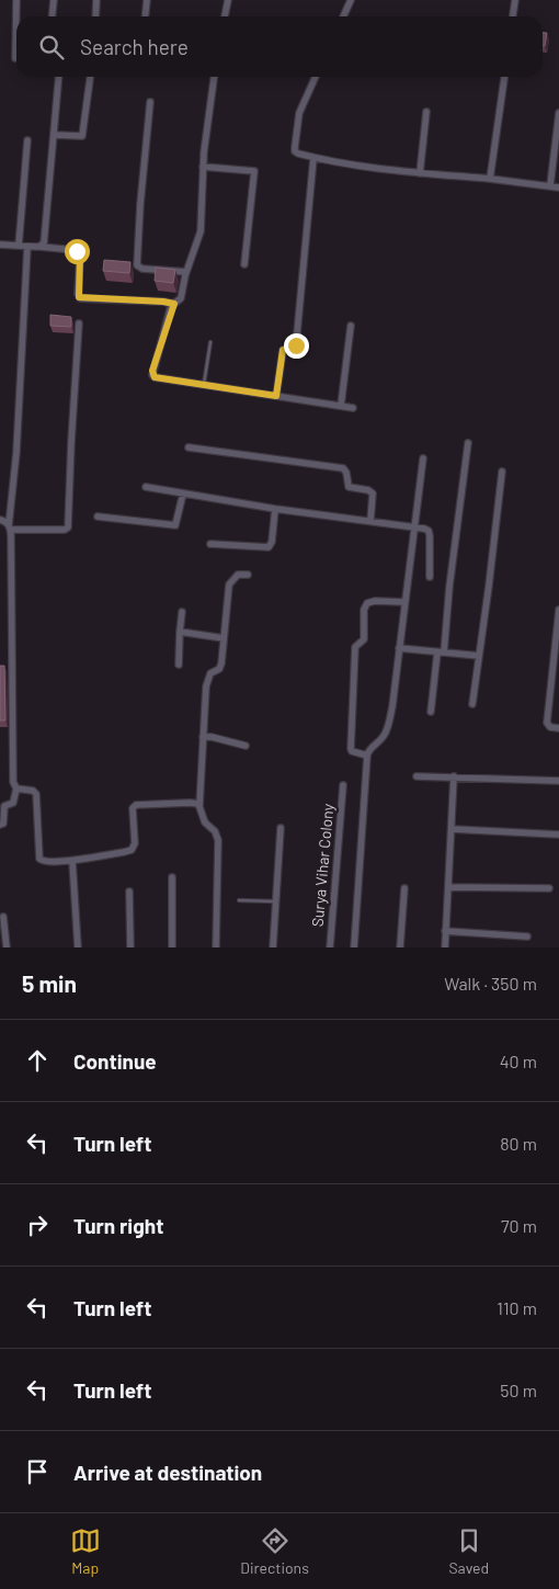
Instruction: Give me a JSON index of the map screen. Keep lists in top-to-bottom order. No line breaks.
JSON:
{"streets":{"street":["Surya Vihar Colony"]},"page":{"search":"Search here","heading":["5 min","Walk · 350 m"],"list":[["Continue","40 m"],["Turn left","80 m"],["Turn right","70 m"],["Turn left","110 m"],["Turn left","50 m"],"Arrive at destination"],"nav":["Map","Directions","Saved"]}}
